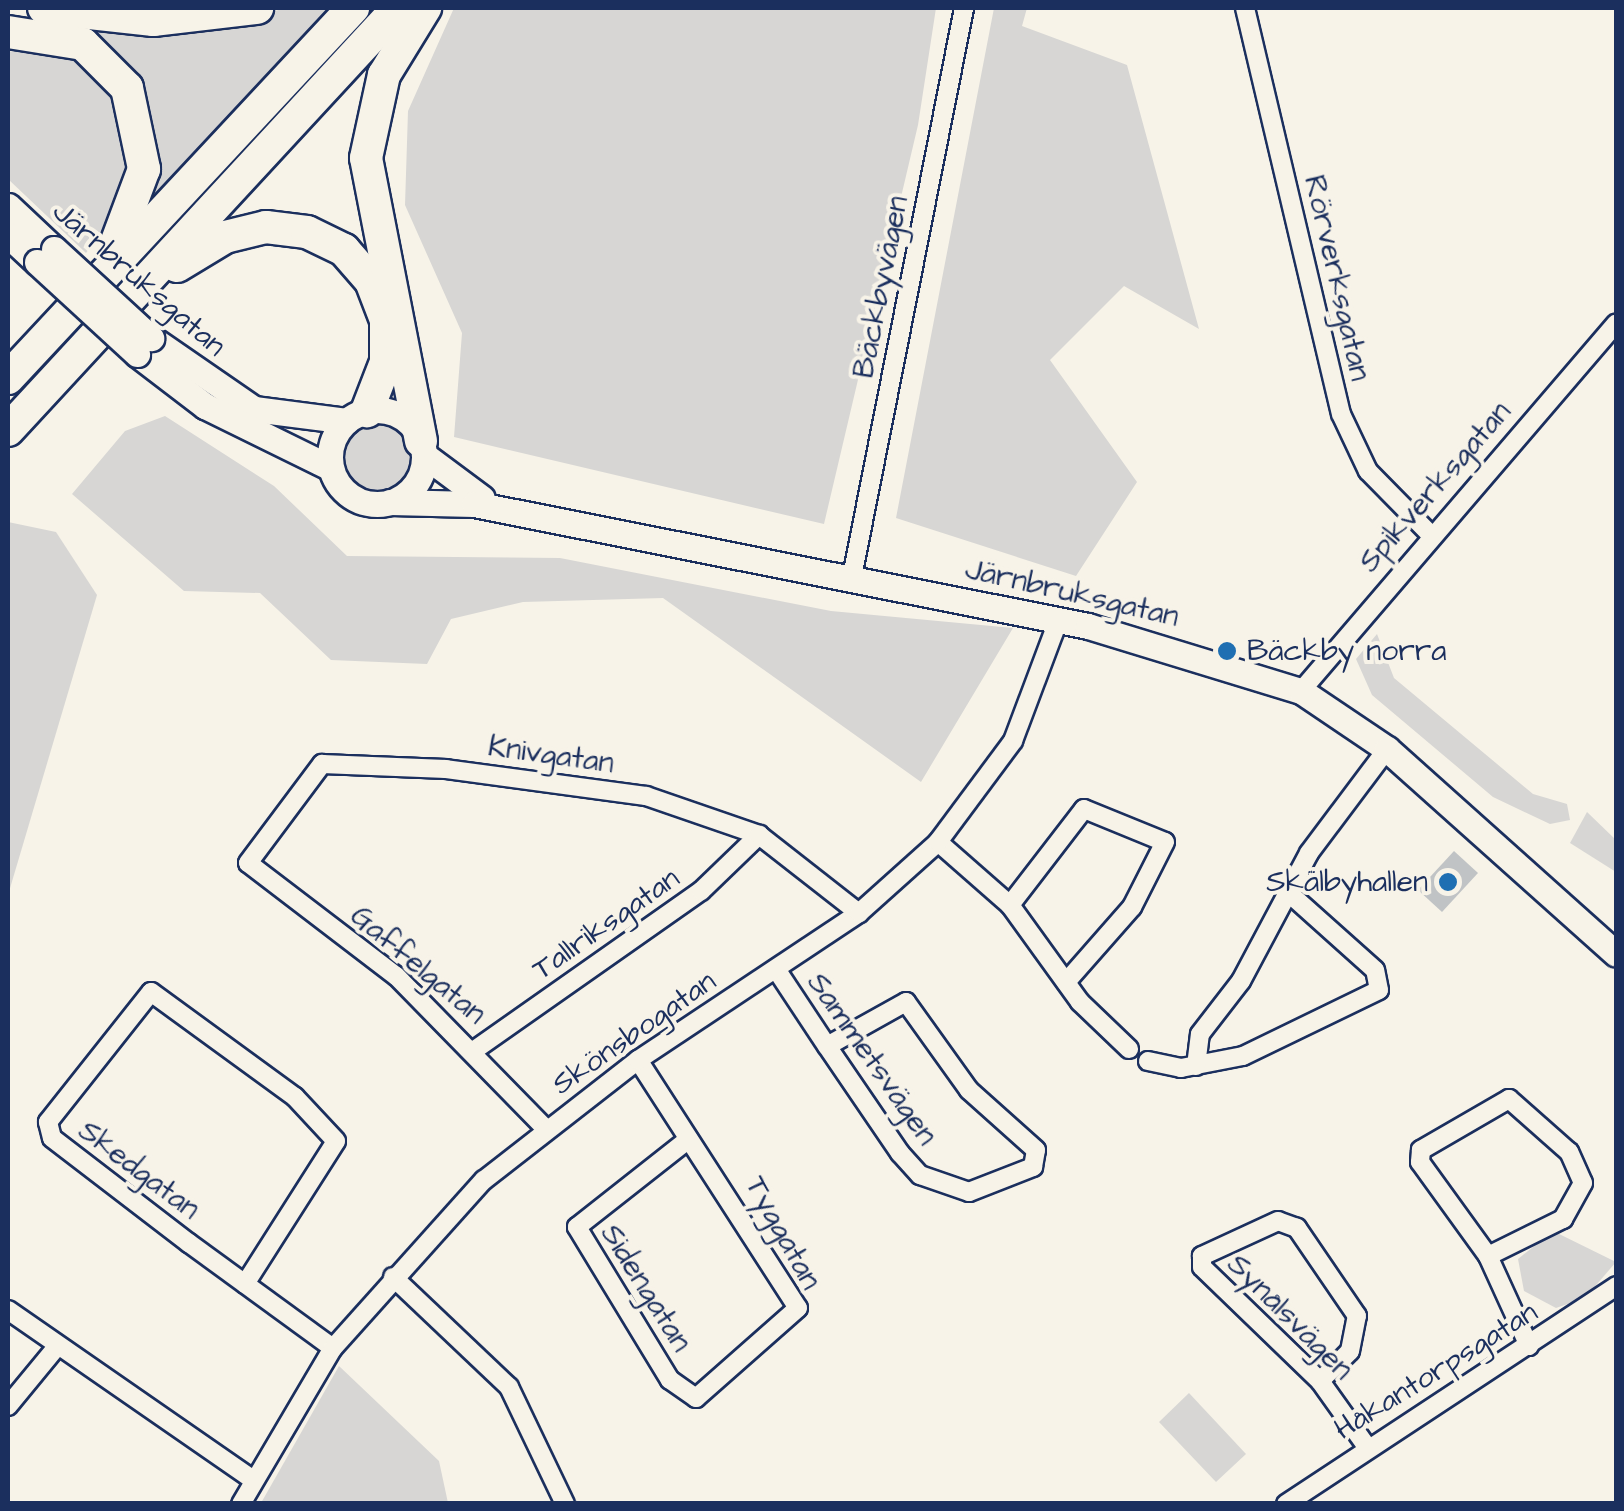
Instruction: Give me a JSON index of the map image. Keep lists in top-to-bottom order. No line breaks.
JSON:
{"streets":{"street":["Rörverksgatan","Järnbruksgatan","Bäckbyvägen","Spikverksgatan","Knivgatan","Tallriksgatan","Gaffelgatan","Skönsbogatan","Sammetsvägen","Skedgatan","Tyggatan","Sidengatan","Synålsvägen","Håkantorpsgatan"]},"crossings":[["Rörverksgatan","Spikverksgatan"],["Järnbruksgatan","Bäckbyvägen"],["Järnbruksgatan","Spikverksgatan"],["Järnbruksgatan","Skönsbogatan"],["Knivgatan","Tallriksgatan"],["Knivgatan","Gaffelgatan"],["Knivgatan","Skönsbogatan"],["Tallriksgatan","Gaffelgatan"],["Gaffelgatan","Skönsbogatan"],["Skönsbogatan","Sammetsvägen"],["Skönsbogatan","Skedgatan"],["Skönsbogatan","Tyggatan"],["Tyggatan","Sidengatan"],["Synålsvägen","Håkantorpsgatan"]],"places":["Bäckby norra","Skälbyhallen"]}
